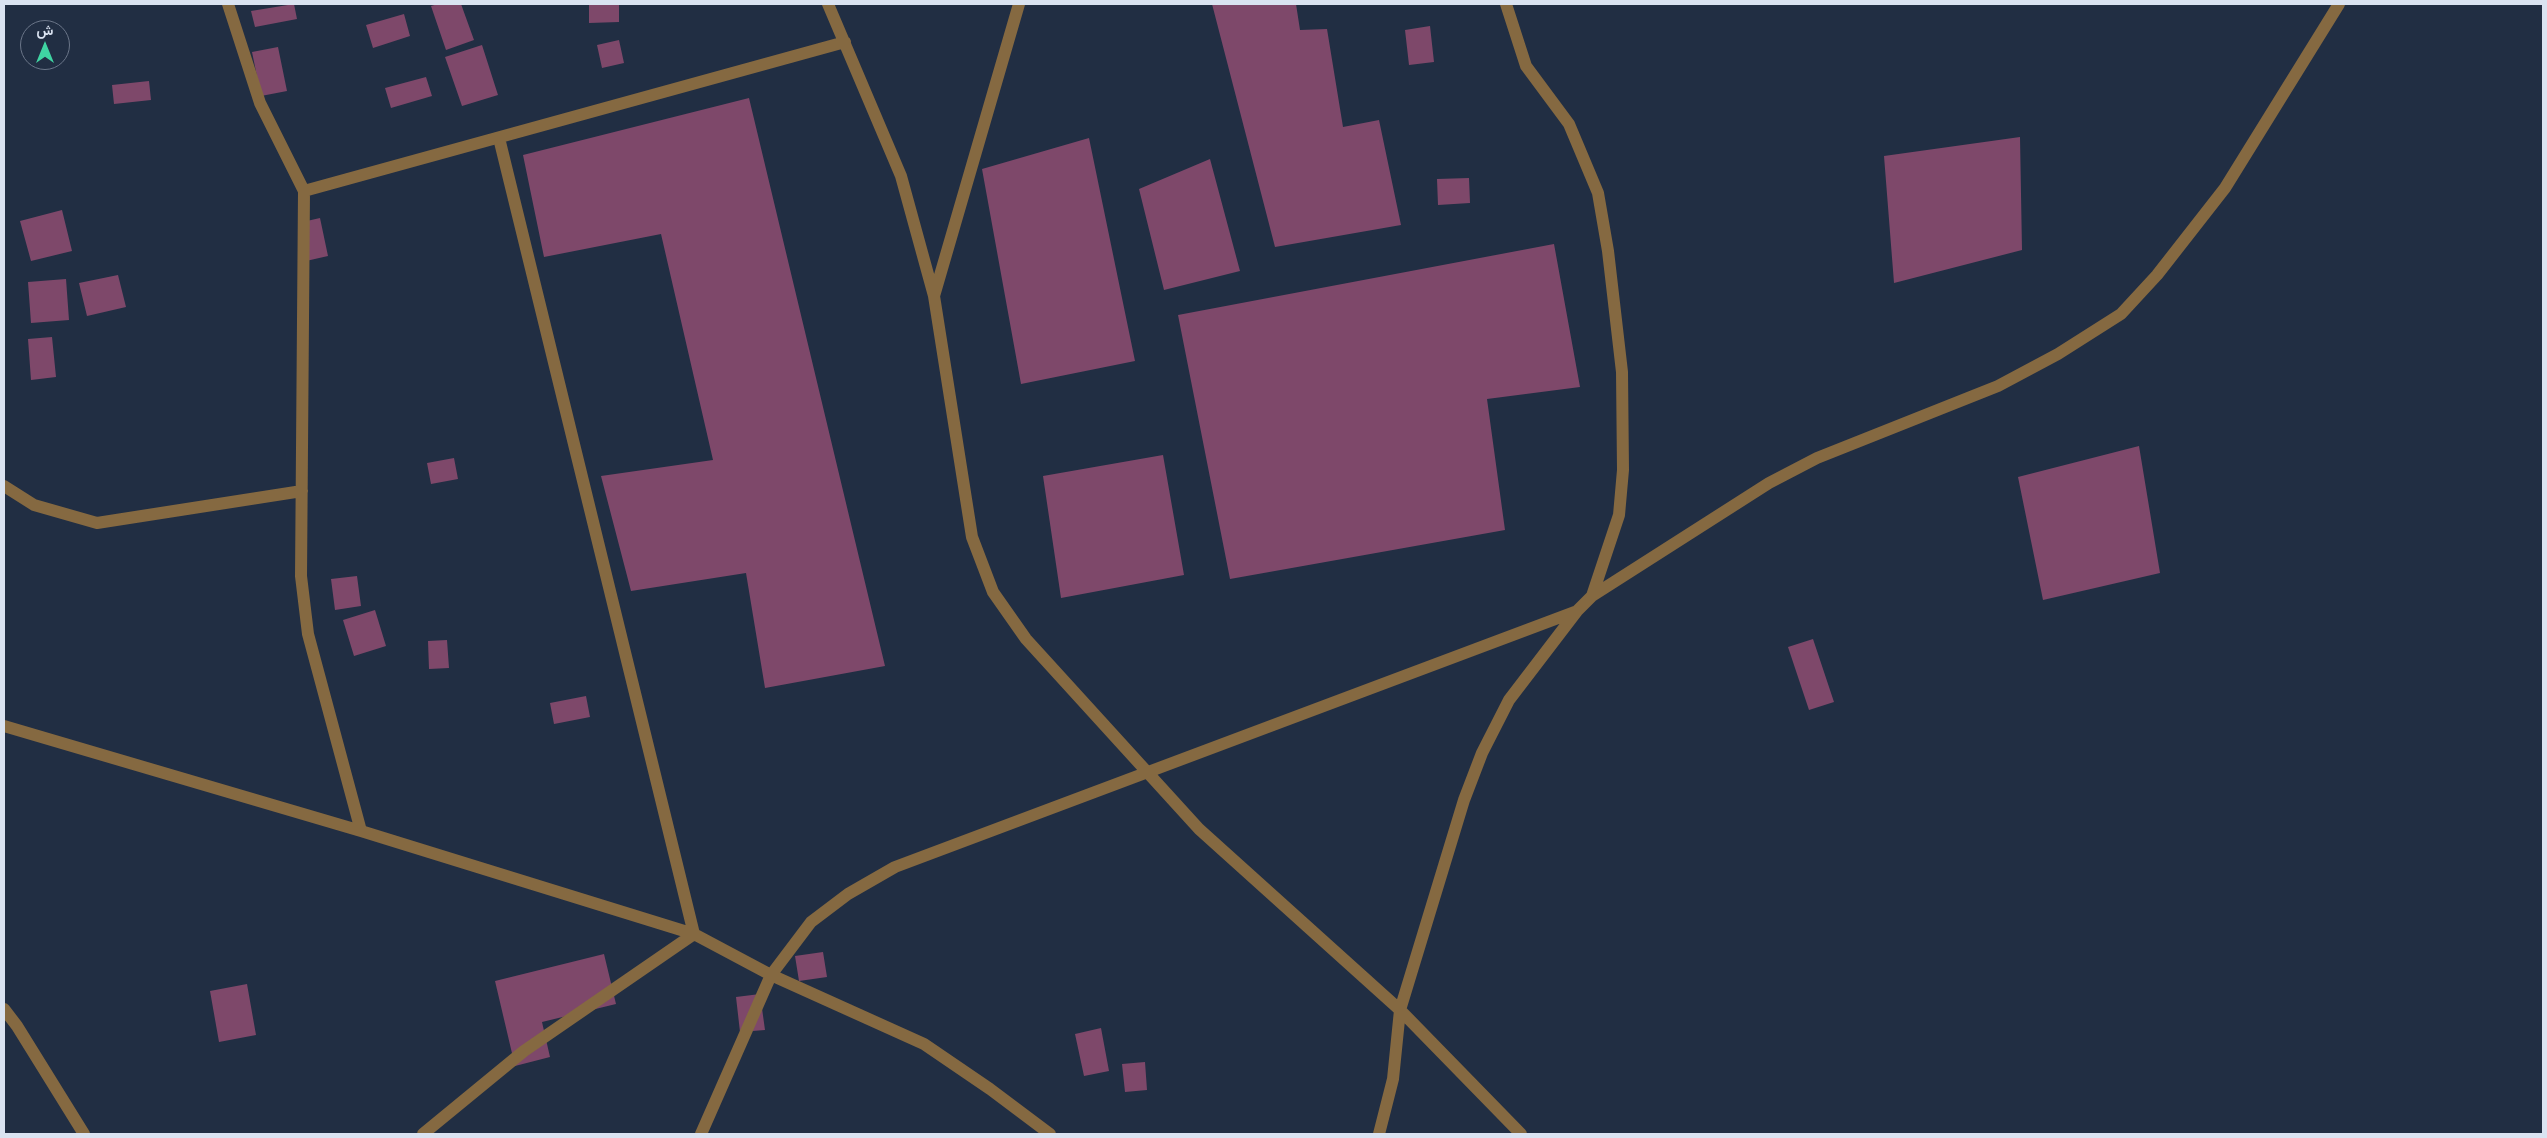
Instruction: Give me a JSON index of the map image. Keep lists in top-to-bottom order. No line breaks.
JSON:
{"north":"top"}
